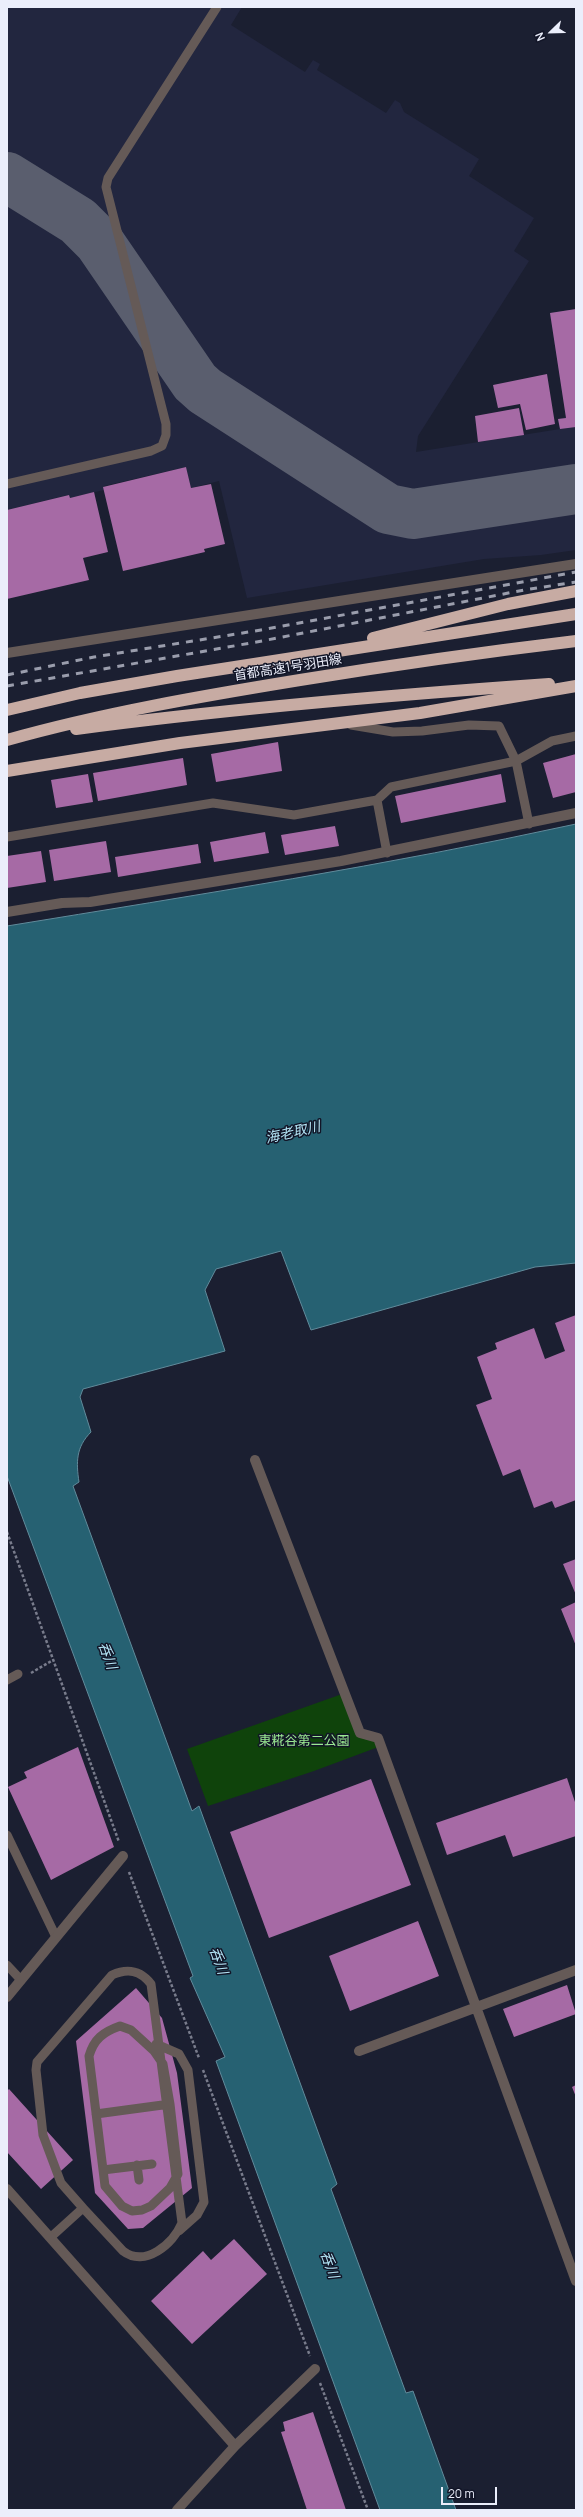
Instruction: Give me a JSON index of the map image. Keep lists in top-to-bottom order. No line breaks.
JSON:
{"streets":{"highway":["首都高速1号羽田線"]},"water":["海老取川","呑川"],"parks":["東糀谷第二公園"],"scale_bar":"20 m","north":"bottom left"}
